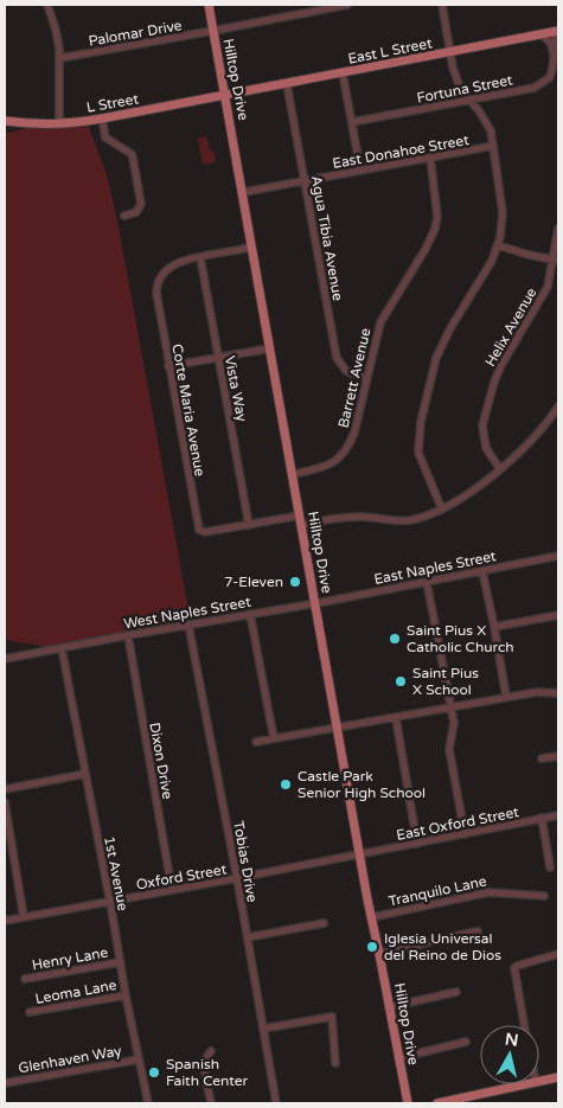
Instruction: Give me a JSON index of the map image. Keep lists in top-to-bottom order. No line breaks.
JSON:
{"streets":{"main road":["East L Street","Hilltop Drive","L Street"],"street":["Palomar Drive","Fortuna Street","East Donahoe Street","Agua Tibia Avenue","Helix Avenue","Barrett Avenue","Vista Way","Corte Maria Avenue","East Naples Street","West Naples Street","Dixon Drive","East Oxford Street","Tobias Drive","1st Avenue","Oxford Street","Tranquilo Lane","Henry Lane","Leoma Lane","Glenhaven Way"]},"crossings":[["Palomar Drive","Hilltop Drive"],["East L Street","Hilltop Drive"],["East L Street","Fortuna Street"],["East L Street","L Street"],["East L Street","Agua Tibia Avenue"],["Hilltop Drive","L Street"],["Hilltop Drive","East Donahoe Street"],["Hilltop Drive","Barrett Avenue"],["Hilltop Drive","East Naples Street"],["Hilltop Drive","West Naples Street"],["Hilltop Drive","East Oxford Street"],["Hilltop Drive","Oxford Street"],["Hilltop Drive","Tranquilo Lane"],["East Donahoe Street","Agua Tibia Avenue"],["East Donahoe Street","Barrett Avenue"],["Agua Tibia Avenue","Barrett Avenue"],["Vista Way","Corte Maria Avenue"],["East Naples Street","West Naples Street"],["West Naples Street","Dixon Drive"],["West Naples Street","Tobias Drive"],["West Naples Street","1st Avenue"],["Dixon Drive","Oxford Street"],["East Oxford Street","Oxford Street"],["Tobias Drive","Oxford Street"],["1st Avenue","Oxford Street"],["1st Avenue","Henry Lane"],["1st Avenue","Leoma Lane"],["1st Avenue","Glenhaven Way"]],"places":["7-Eleven","Saint Pius X Catholic Church","Saint Pius X School","Castle Park Senior High School","Iglesia Universal del Reino de Dios","Spanish Faith Center"],"north":"top"}
